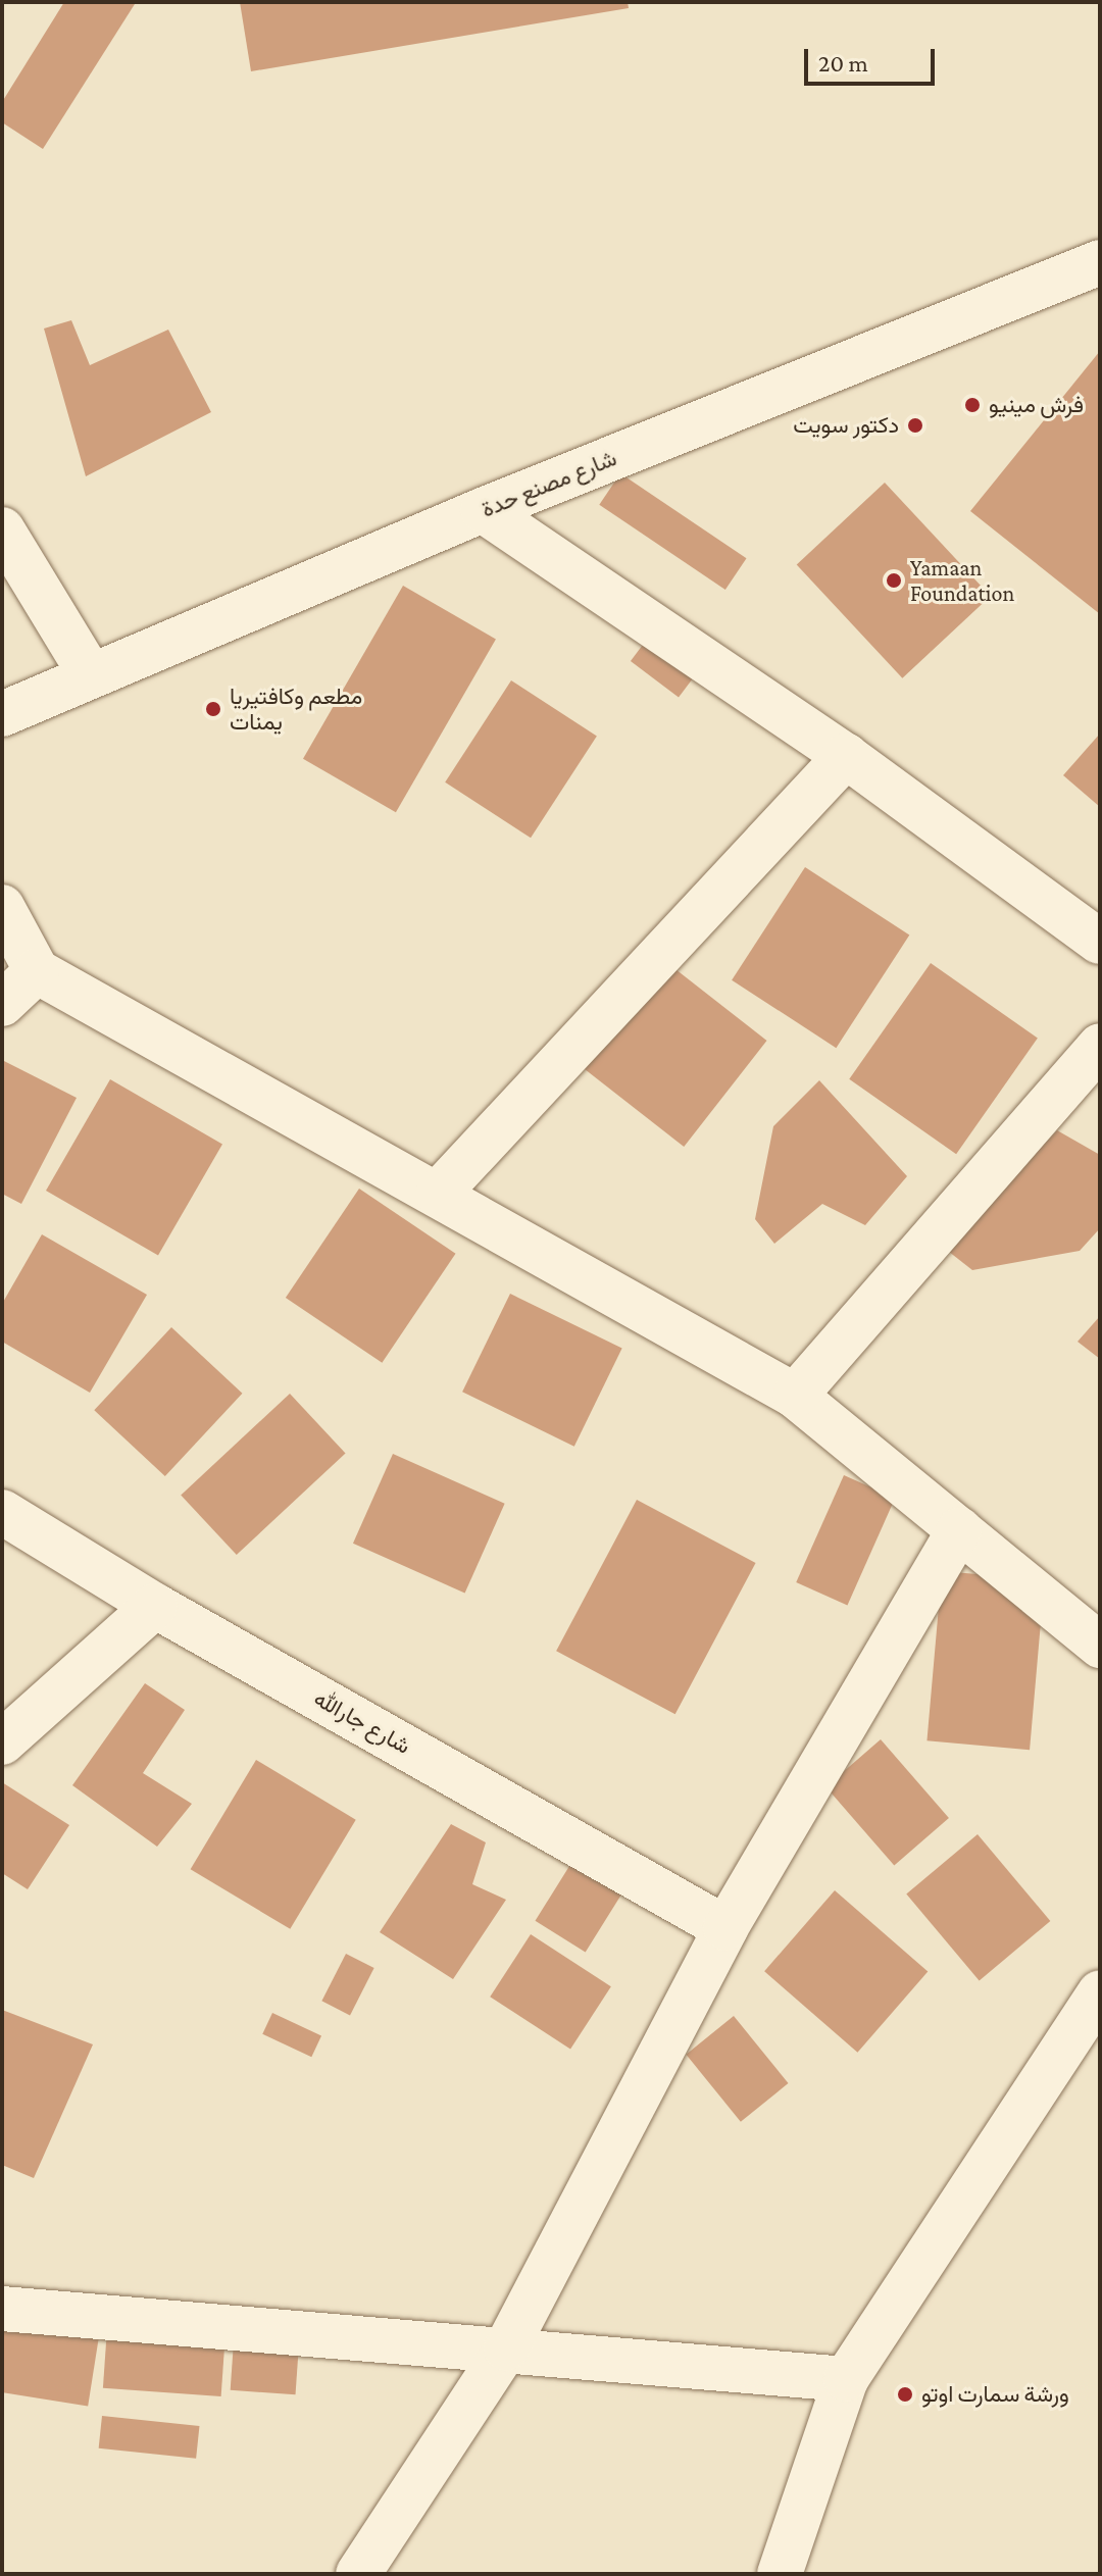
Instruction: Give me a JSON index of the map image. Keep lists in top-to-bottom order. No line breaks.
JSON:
{"streets":{"street":["شارع مصنع حدة","شارع جارالله"]},"places":["فرش مينيو","دكتور سويت","Yamaan Foundation","مطعم وكافتيريا يمنات","ورشة سمارت اوتو"],"scale_bar":"20 m"}
